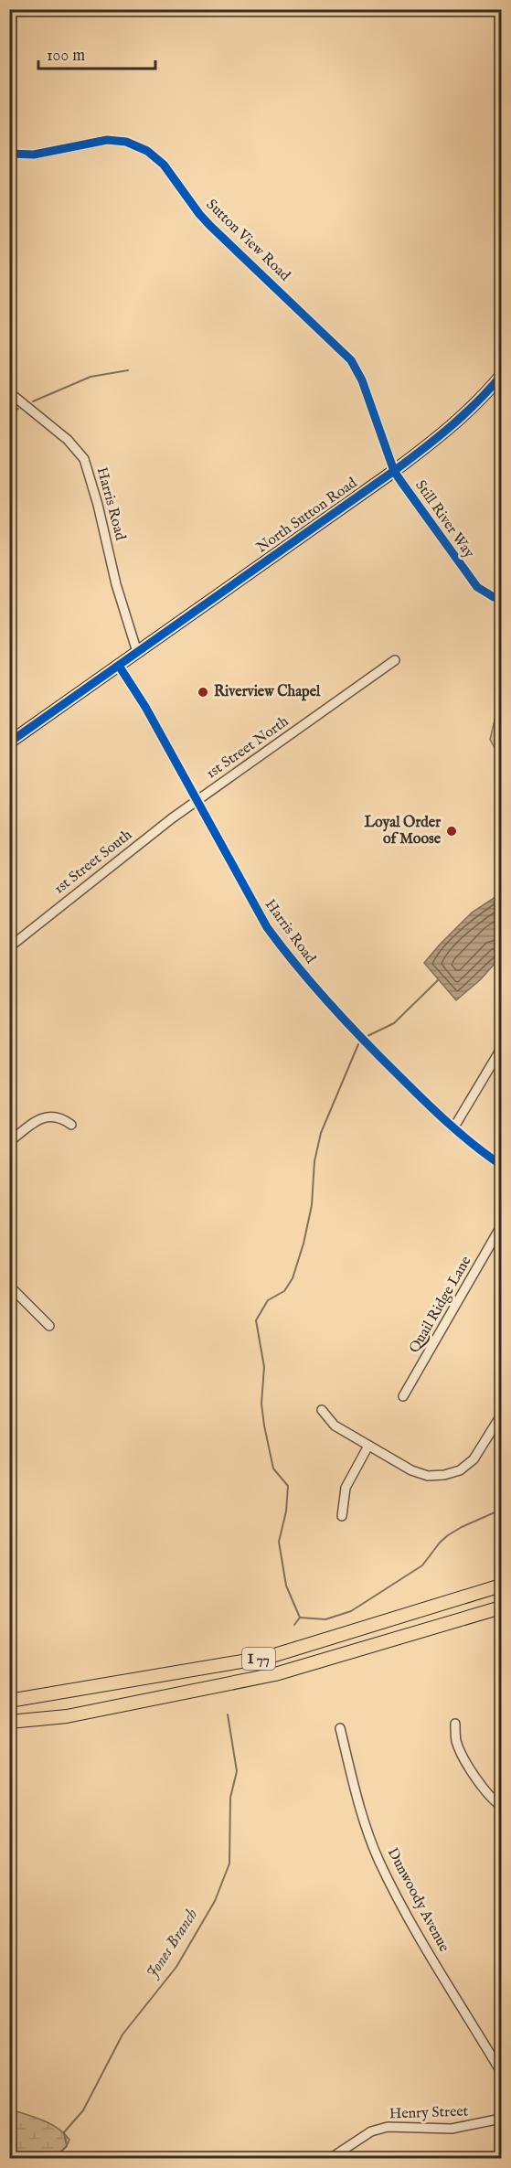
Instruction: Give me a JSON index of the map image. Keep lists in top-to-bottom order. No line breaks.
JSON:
{"streets":{"highway":["I 77"],"main road":["North Sutton Road"],"street":["Sutton View Road","Harris Road","Still River Way","1st Street North","1st Street South","Quail Ridge Lane","Dunwoody Avenue","Henry Street"]},"crossings":[["Sutton View Road","North Sutton Road"],["Sutton View Road","Still River Way"],["Harris Road","North Sutton Road"],["Harris Road","1st Street North"],["Harris Road","1st Street South"],["North Sutton Road","Still River Way"],["1st Street North","1st Street South"]],"water":["Jones Branch"],"places":["Riverview Chapel","Loyal Order of Moose"],"scale_bar":"100 m"}
